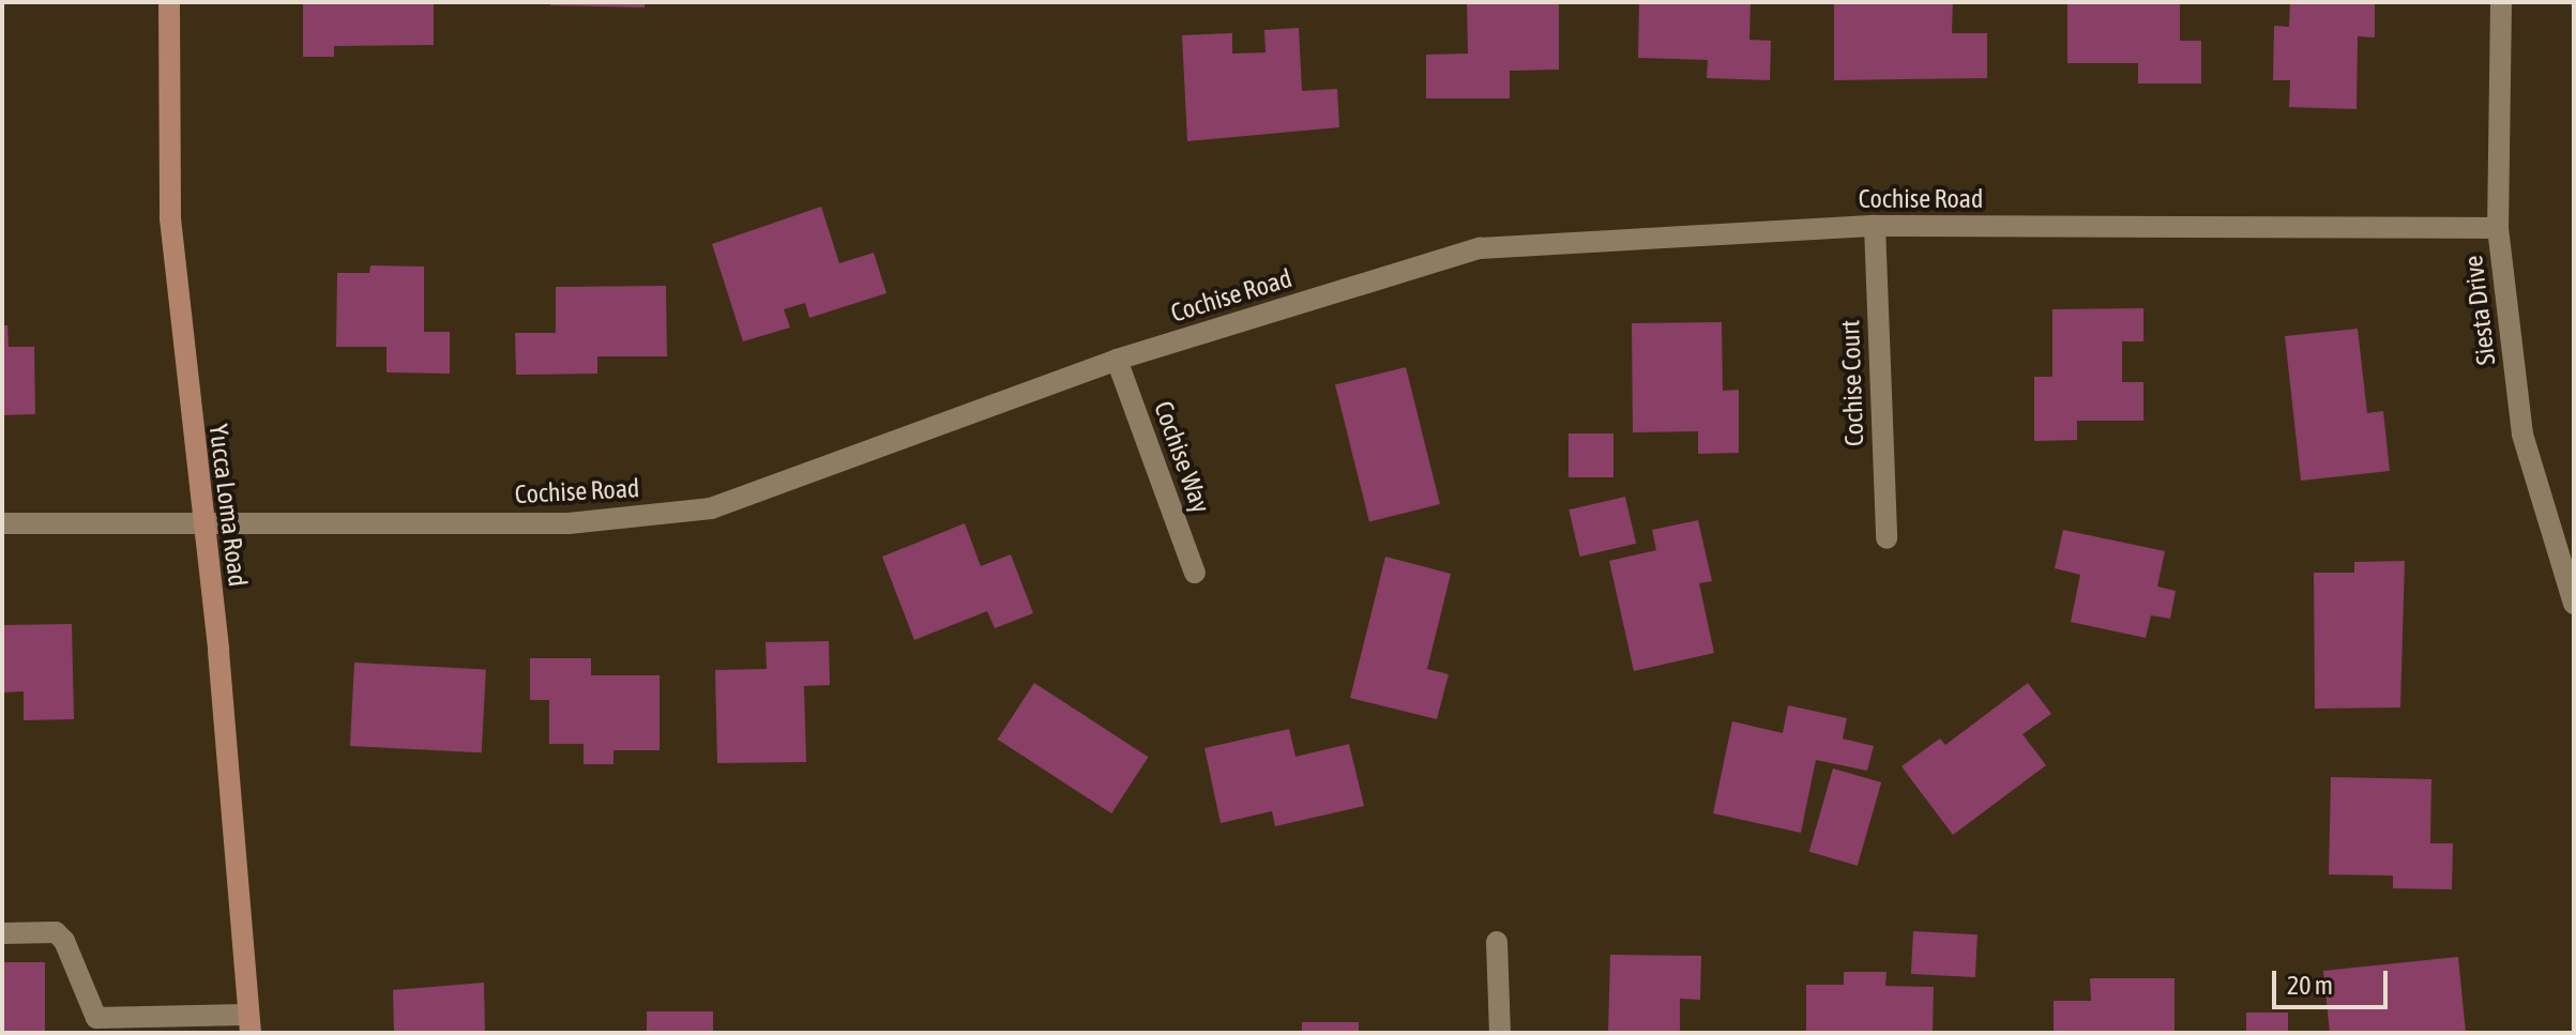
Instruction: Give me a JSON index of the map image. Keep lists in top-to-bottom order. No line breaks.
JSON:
{"streets":{"main road":["Yucca Loma Road"],"street":["Cochise Road","Siesta Drive","Cochise Court","Cochise Way"]},"crossings":[["Cochise Road","Siesta Drive"],["Cochise Road","Cochise Court"],["Cochise Road","Cochise Way"],["Cochise Road","Yucca Loma Road"]],"scale_bar":"20 m"}
